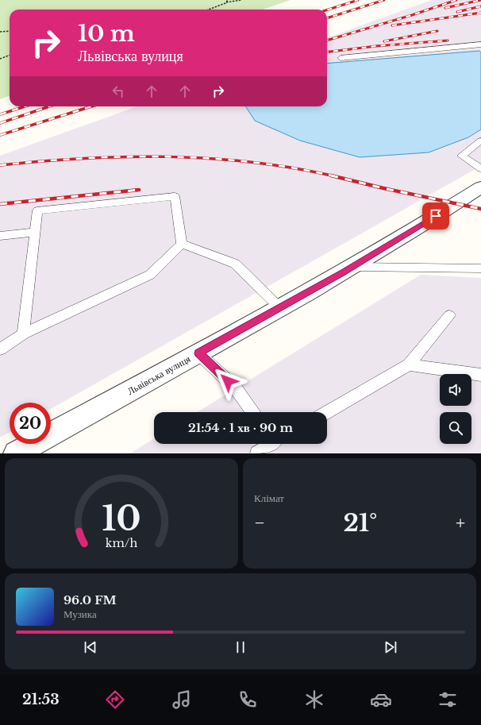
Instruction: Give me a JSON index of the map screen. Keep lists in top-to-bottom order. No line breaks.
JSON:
{"streets":{"street":["Львівська вулиця"]},"page":{"turn":["10 m","Львівська вулиця"],"limit":"20","trip":"21:54 · 1 хв · 90 m","tile":"Клімат","heat":["−","21°","+"],"song":["96.0 FM","Музика"],"tabs":"21:53","gauge":["10","km/h"]}}
